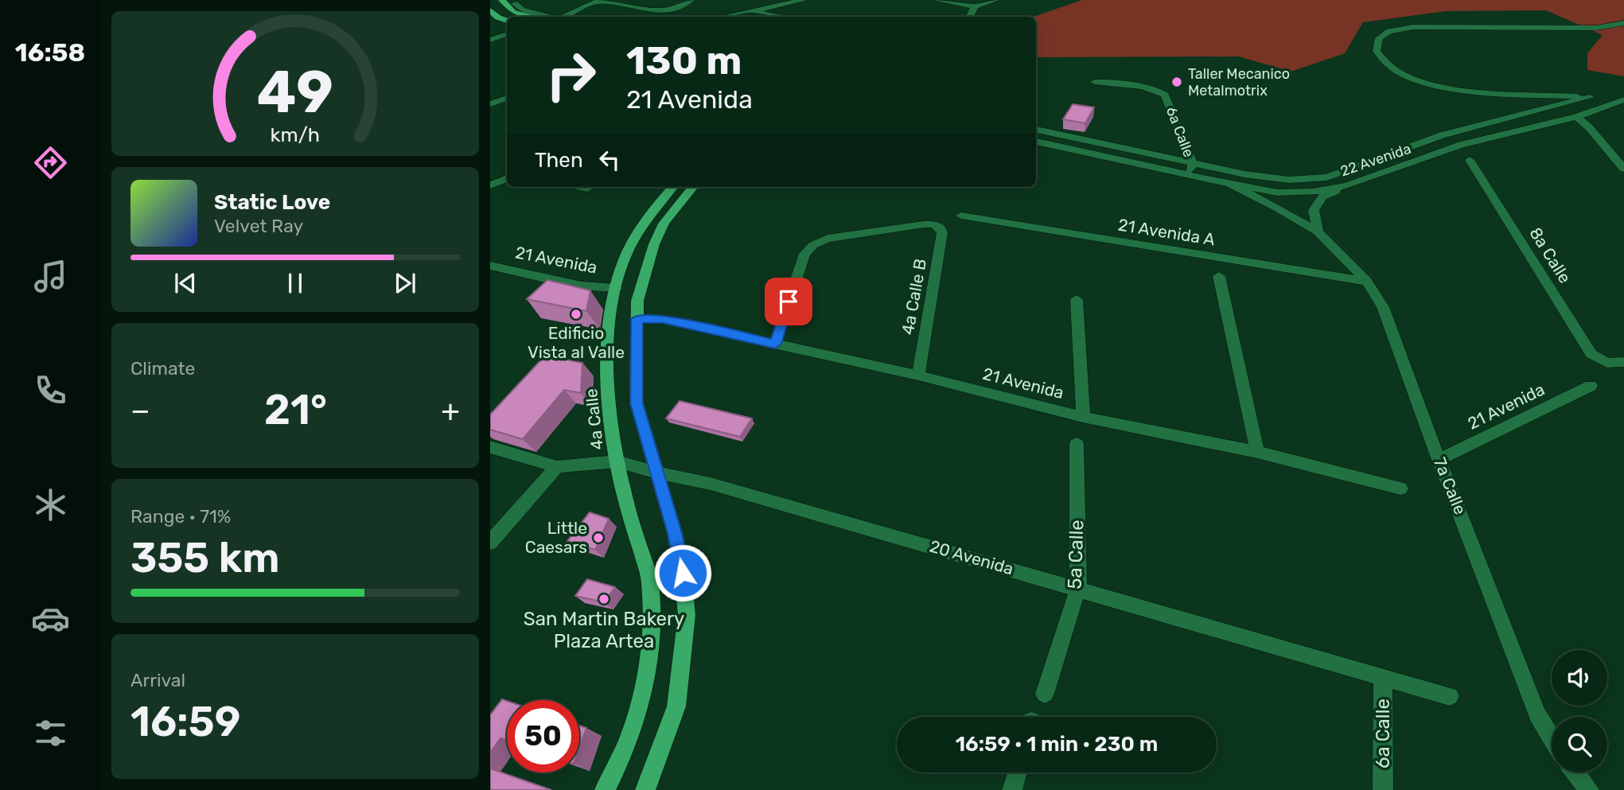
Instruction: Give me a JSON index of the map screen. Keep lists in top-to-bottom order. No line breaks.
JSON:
{"streets":{"main road":["4a Calle"],"street":["6a Calle","22 Avenida","21 Avenida A","8a Calle","21 Avenida","4a Calle B","7a Calle","5a Calle","20 Avenida"]},"crossings":[["6a Calle","22 Avenida"],["6a Calle","20 Avenida"],["22 Avenida","7a Calle"],["21 Avenida A","7a Calle"],["21 Avenida","4a Calle B"],["21 Avenida","4a Calle"],["21 Avenida","7a Calle"],["4a Calle","20 Avenida"],["5a Calle","20 Avenida"]],"places":["Taller Mecanico Metalmotrix","Edificio Vista al Valle","Little Caesars","San Martin Bakery Plaza Artea"],"page":{"tabs":"16:58","turn":["130 m","21 Avenida"],"then":"Then","song":["Static Love","Velvet Ray"],"tile":["Climate",["Range · 71%","355 km"],["Arrival","16:59"]],"heat":["−","21°","+"],"limit":"50","trip":"16:59 · 1 min · 230 m","gauge":["49","km/h"]}}
